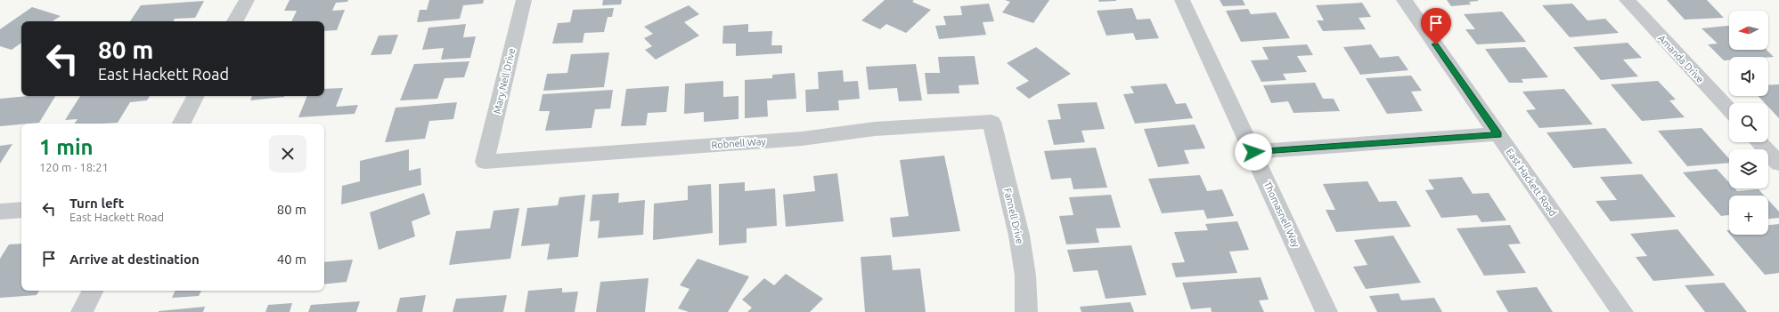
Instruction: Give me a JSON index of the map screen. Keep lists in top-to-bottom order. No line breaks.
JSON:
{"streets":{"street":["Amanda Drive","Mary Nell Drive","Robnell Way","East Hackett Road","Thomasnell Way","Fannell Drive"]},"crossings":[["Mary Nell Drive","Robnell Way"],["Robnell Way","Fannell Drive"]],"north":"left","page":{"map_buttons":"+","turn":["80 m","East Hackett Road"],"heading":["1 min","120 m · 18:21"],"list":[{"name":"Turn left","note":"East Hackett Road","value":"80 m"},{"name":"Arrive at destination","value":"40 m"}]}}
